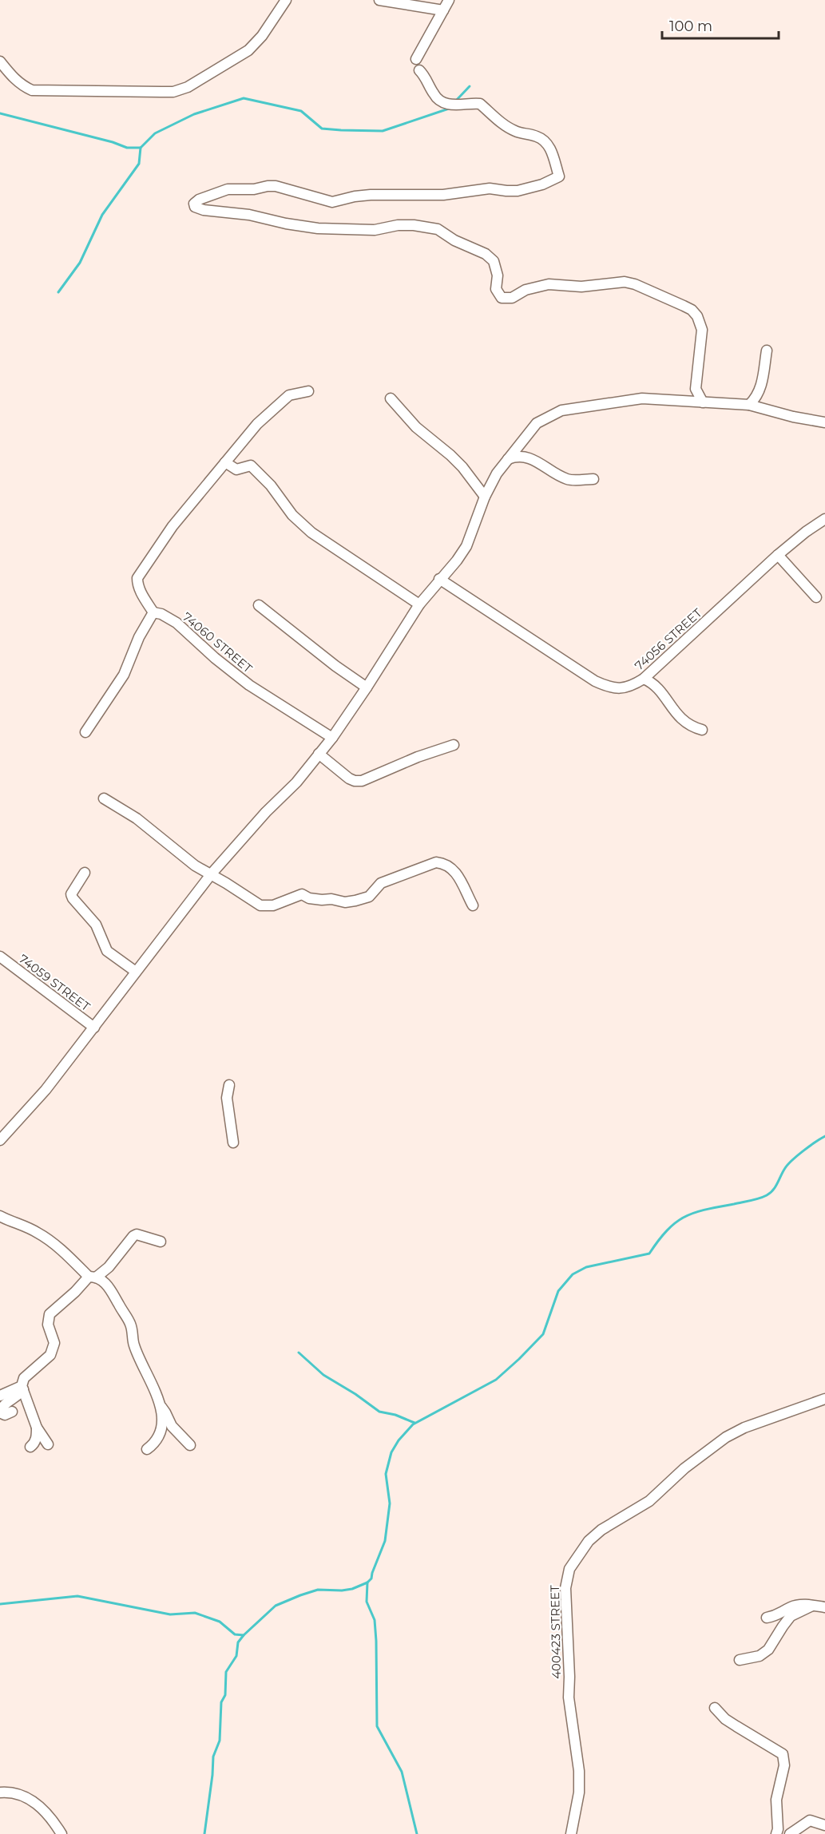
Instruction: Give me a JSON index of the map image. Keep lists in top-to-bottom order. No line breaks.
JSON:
{"streets":{"street":["74056 STREET","74060 STREET","74059 STREET","400423 STREET"]},"scale_bar":"100 m"}
